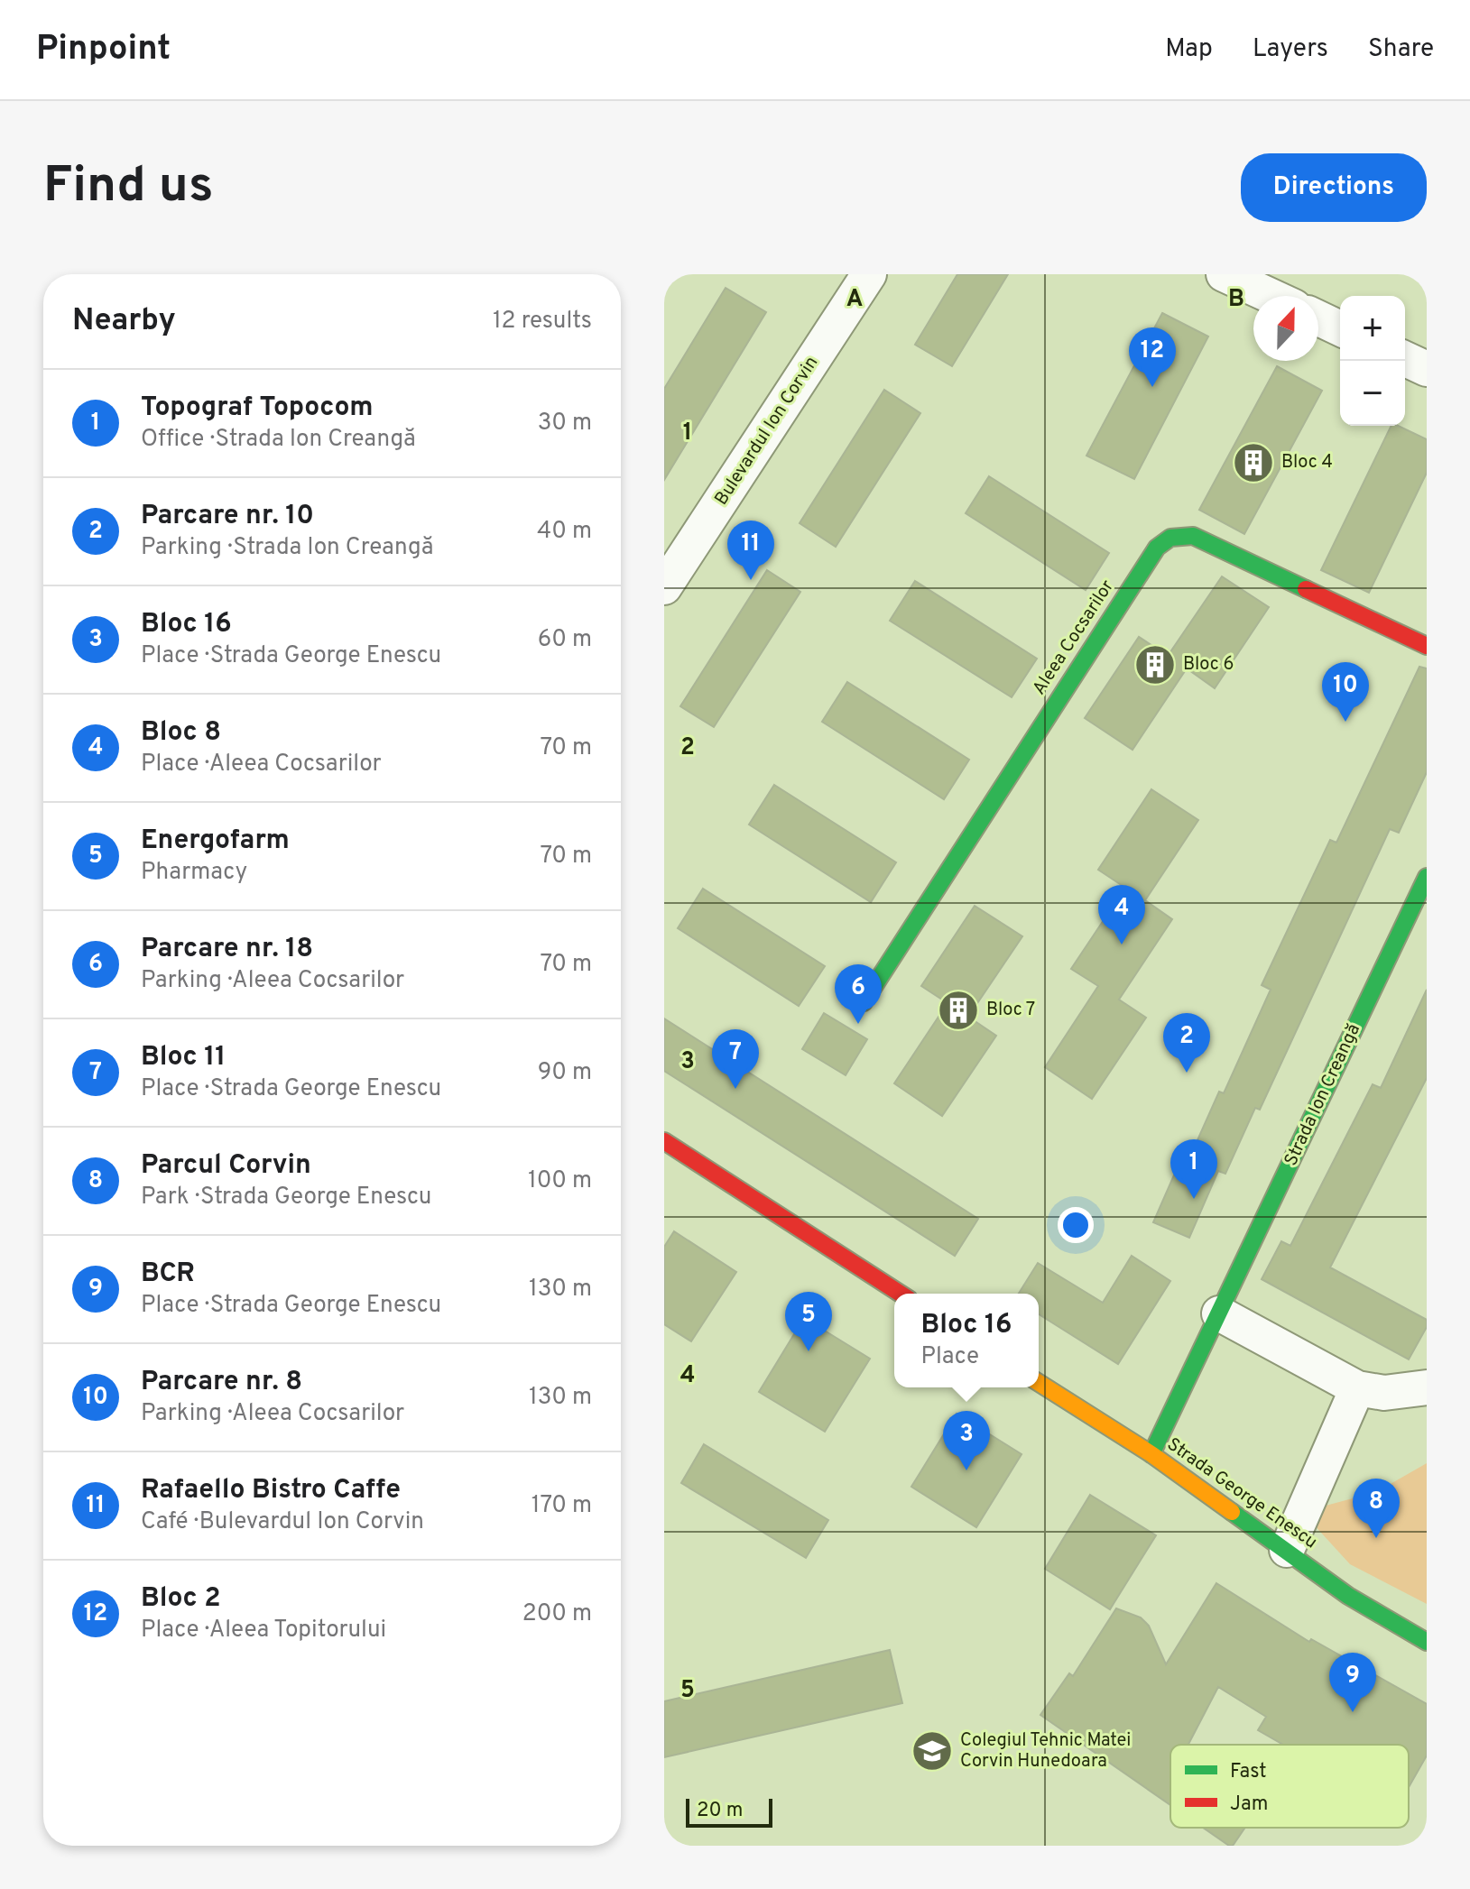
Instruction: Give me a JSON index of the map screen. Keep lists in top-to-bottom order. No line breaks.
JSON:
{"streets":{"street":["Bulevardul Ion Corvin","Aleea Cocsarilor","Strada Ion Creangă","Strada George Enescu"]},"crossings":[["Strada Ion Creangă","Strada George Enescu"]],"places":{"building":["Bloc 4","Bloc 6","Bloc 7"],"school or university":["Colegiul Tehnic Matei Corvin Hunedoara"]},"legend":["Fast","Jam"],"scale_bar":"20 m","north":"top","page":{"header":"Pinpoint","nav":["Map","Layers","Share"],"buttons":"Directions","title":"Find us","heading":["Nearby","12 results"],"map_buttons":["+","−"],"pins":["12","11","10","4","6","2","7","1","5","3","8","9"],"list":[{"mark":"1","name":"Topograf Topocom","note":"Office · Strada Ion Creangă","value":"30 m"},{"mark":"2","name":"Parcare nr. 10","note":"Parking · Strada Ion Creangă","value":"40 m"},{"mark":"3","name":"Bloc 16","note":"Place · Strada George Enescu","value":"60 m"},{"mark":"4","name":"Bloc 8","note":"Place · Aleea Cocsarilor","value":"70 m"},{"mark":"5","name":"Energofarm","note":"Pharmacy","value":"70 m"},{"mark":"6","name":"Parcare nr. 18","note":"Parking · Aleea Cocsarilor","value":"70 m"},{"mark":"7","name":"Bloc 11","note":"Place · Strada George Enescu","value":"90 m"},{"mark":"8","name":"Parcul Corvin","note":"Park · Strada George Enescu","value":"100 m"},{"mark":"9","name":"BCR","note":"Place · Strada George Enescu","value":"130 m"},{"mark":"10","name":"Parcare nr. 8","note":"Parking · Aleea Cocsarilor","value":"130 m"},{"mark":"11","name":"Rafaello Bistro Caffe","note":"Café · Bulevardul Ion Corvin","value":"170 m"},{"mark":"12","name":"Bloc 2","note":"Place · Aleea Topitorului","value":"200 m"}],"popup":["Bloc 16","Place"],"scale":"20 m"},"grid":{"columns":["A","B"],"rows":["1","2","3","4","5"]}}
